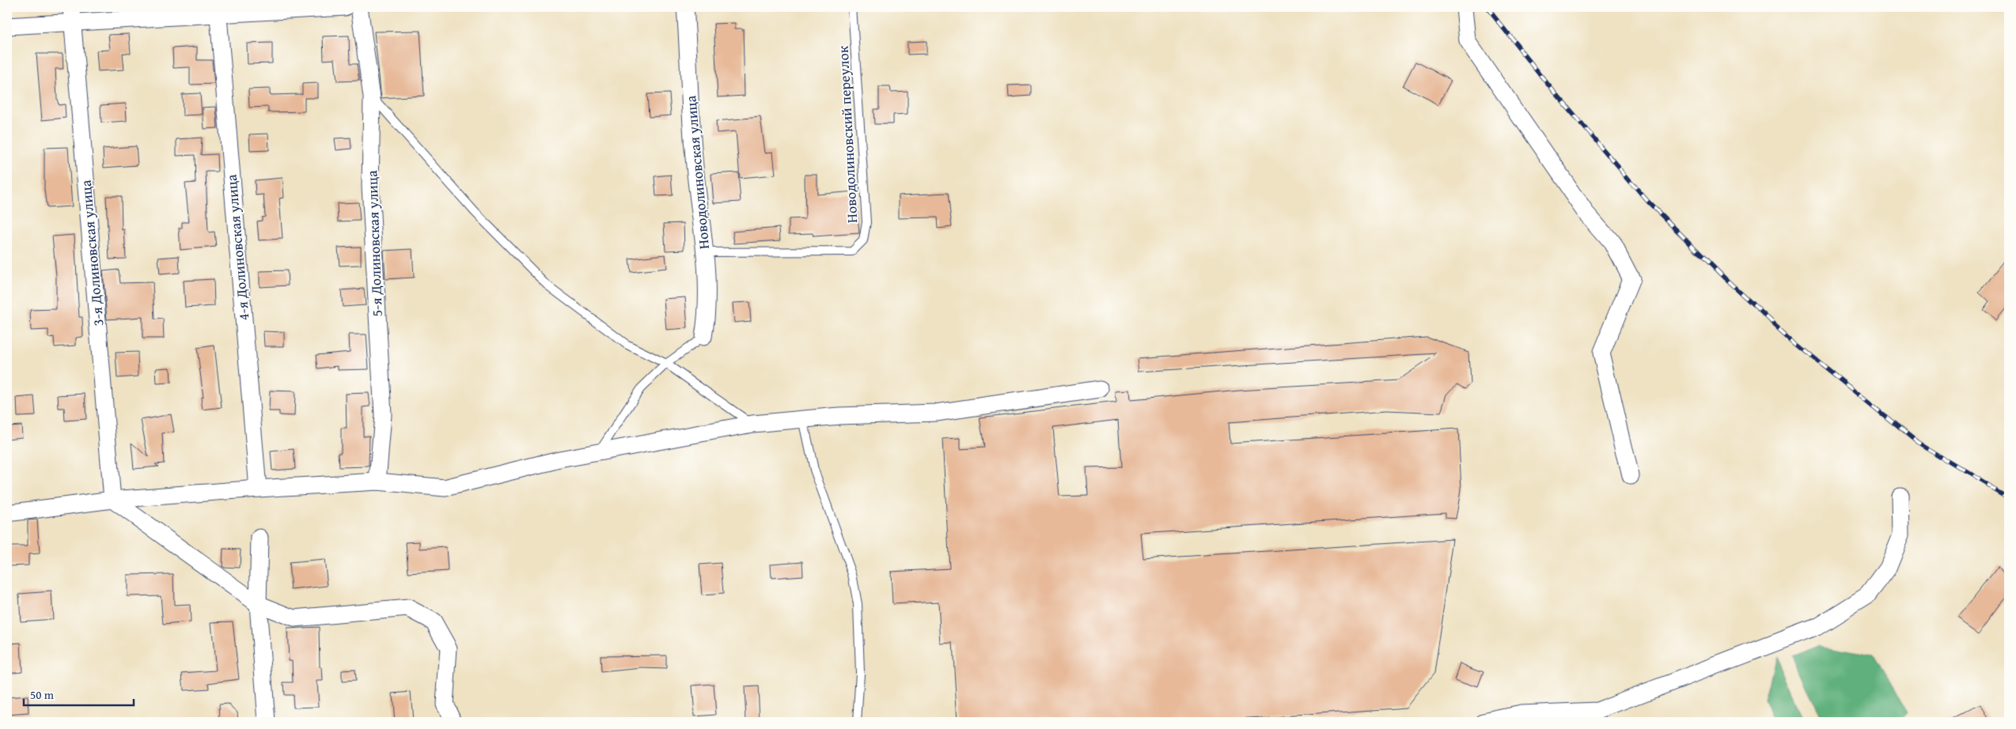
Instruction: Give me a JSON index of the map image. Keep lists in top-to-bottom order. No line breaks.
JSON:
{"streets":{"street":["Новодолиновская улица","5-я Долиновская улица","4-я Долиновская улица","3-я Долиновская улица"],"lane":["Новодолиновский переулок"]},"crossings":[["Новодолиновский переулок","Новодолиновская улица"]],"scale_bar":"50 m"}
